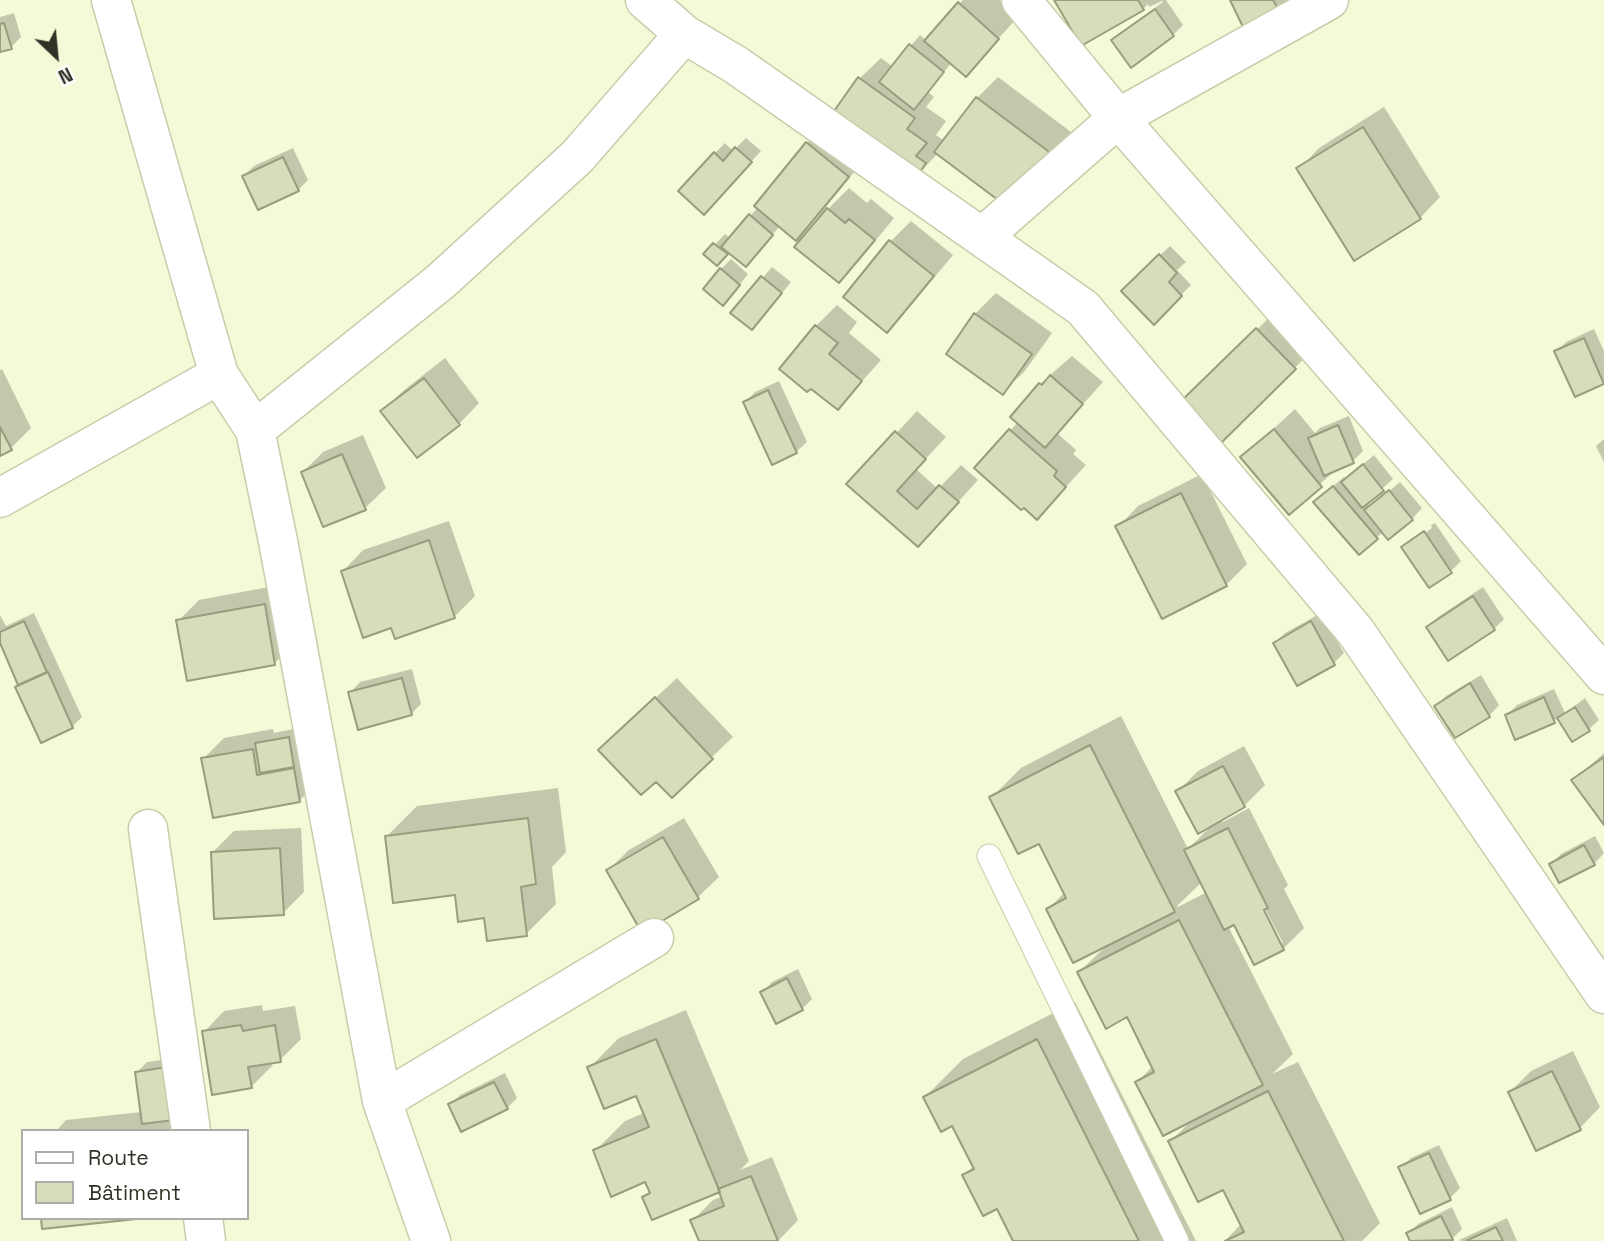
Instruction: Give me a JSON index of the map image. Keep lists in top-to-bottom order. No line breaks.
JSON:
{"legend":["Route","Bâtiment"],"north":"bottom right"}
